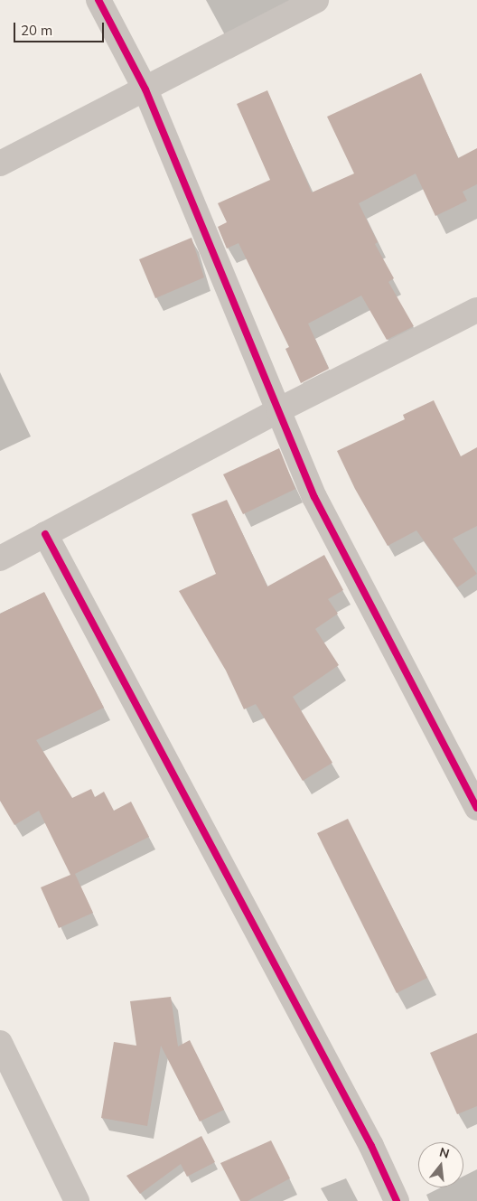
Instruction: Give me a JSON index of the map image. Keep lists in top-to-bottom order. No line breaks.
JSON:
{"scale_bar":"20 m","north":"top"}
